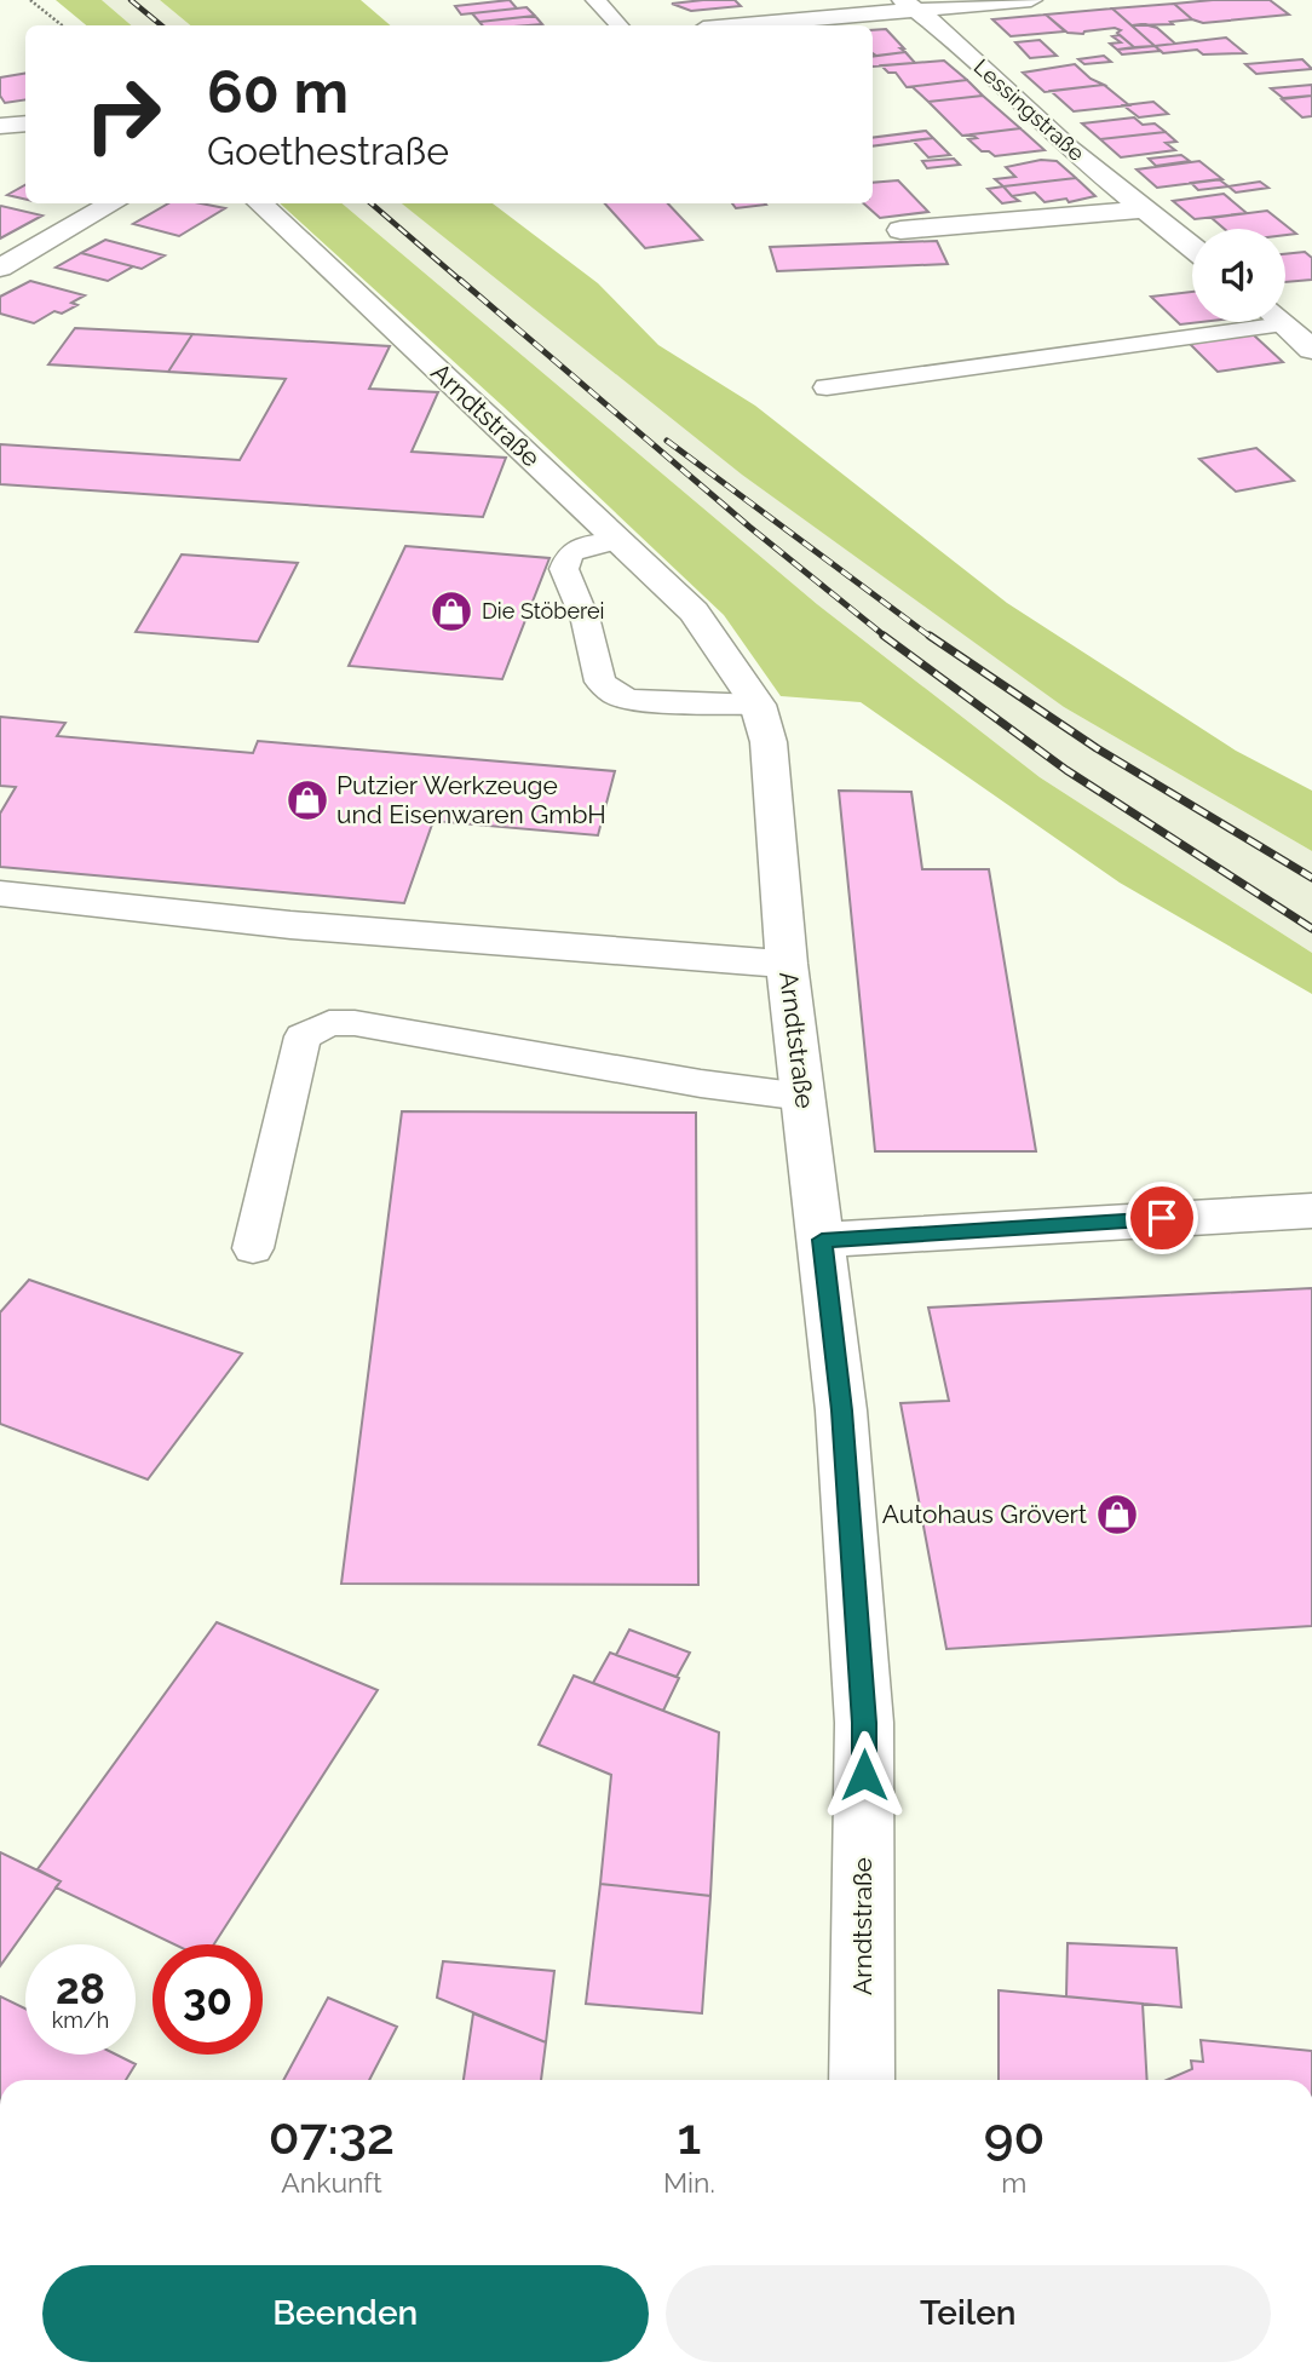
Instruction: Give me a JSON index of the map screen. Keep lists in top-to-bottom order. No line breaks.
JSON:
{"streets":{"street":["Lessingstraße","Arndtstraße"]},"places":{"shop":["Die Stöberei","Putzier Werkzeuge und Eisenwaren GmbH","Autohaus Grövert"]},"page":{"turn":["60 m","Goethestraße"],"speed":"28 km/h","limit":"30","eta":["07:32","Ankunft","1","Min.","90","m"],"buttons":["Beenden","Teilen"]}}
